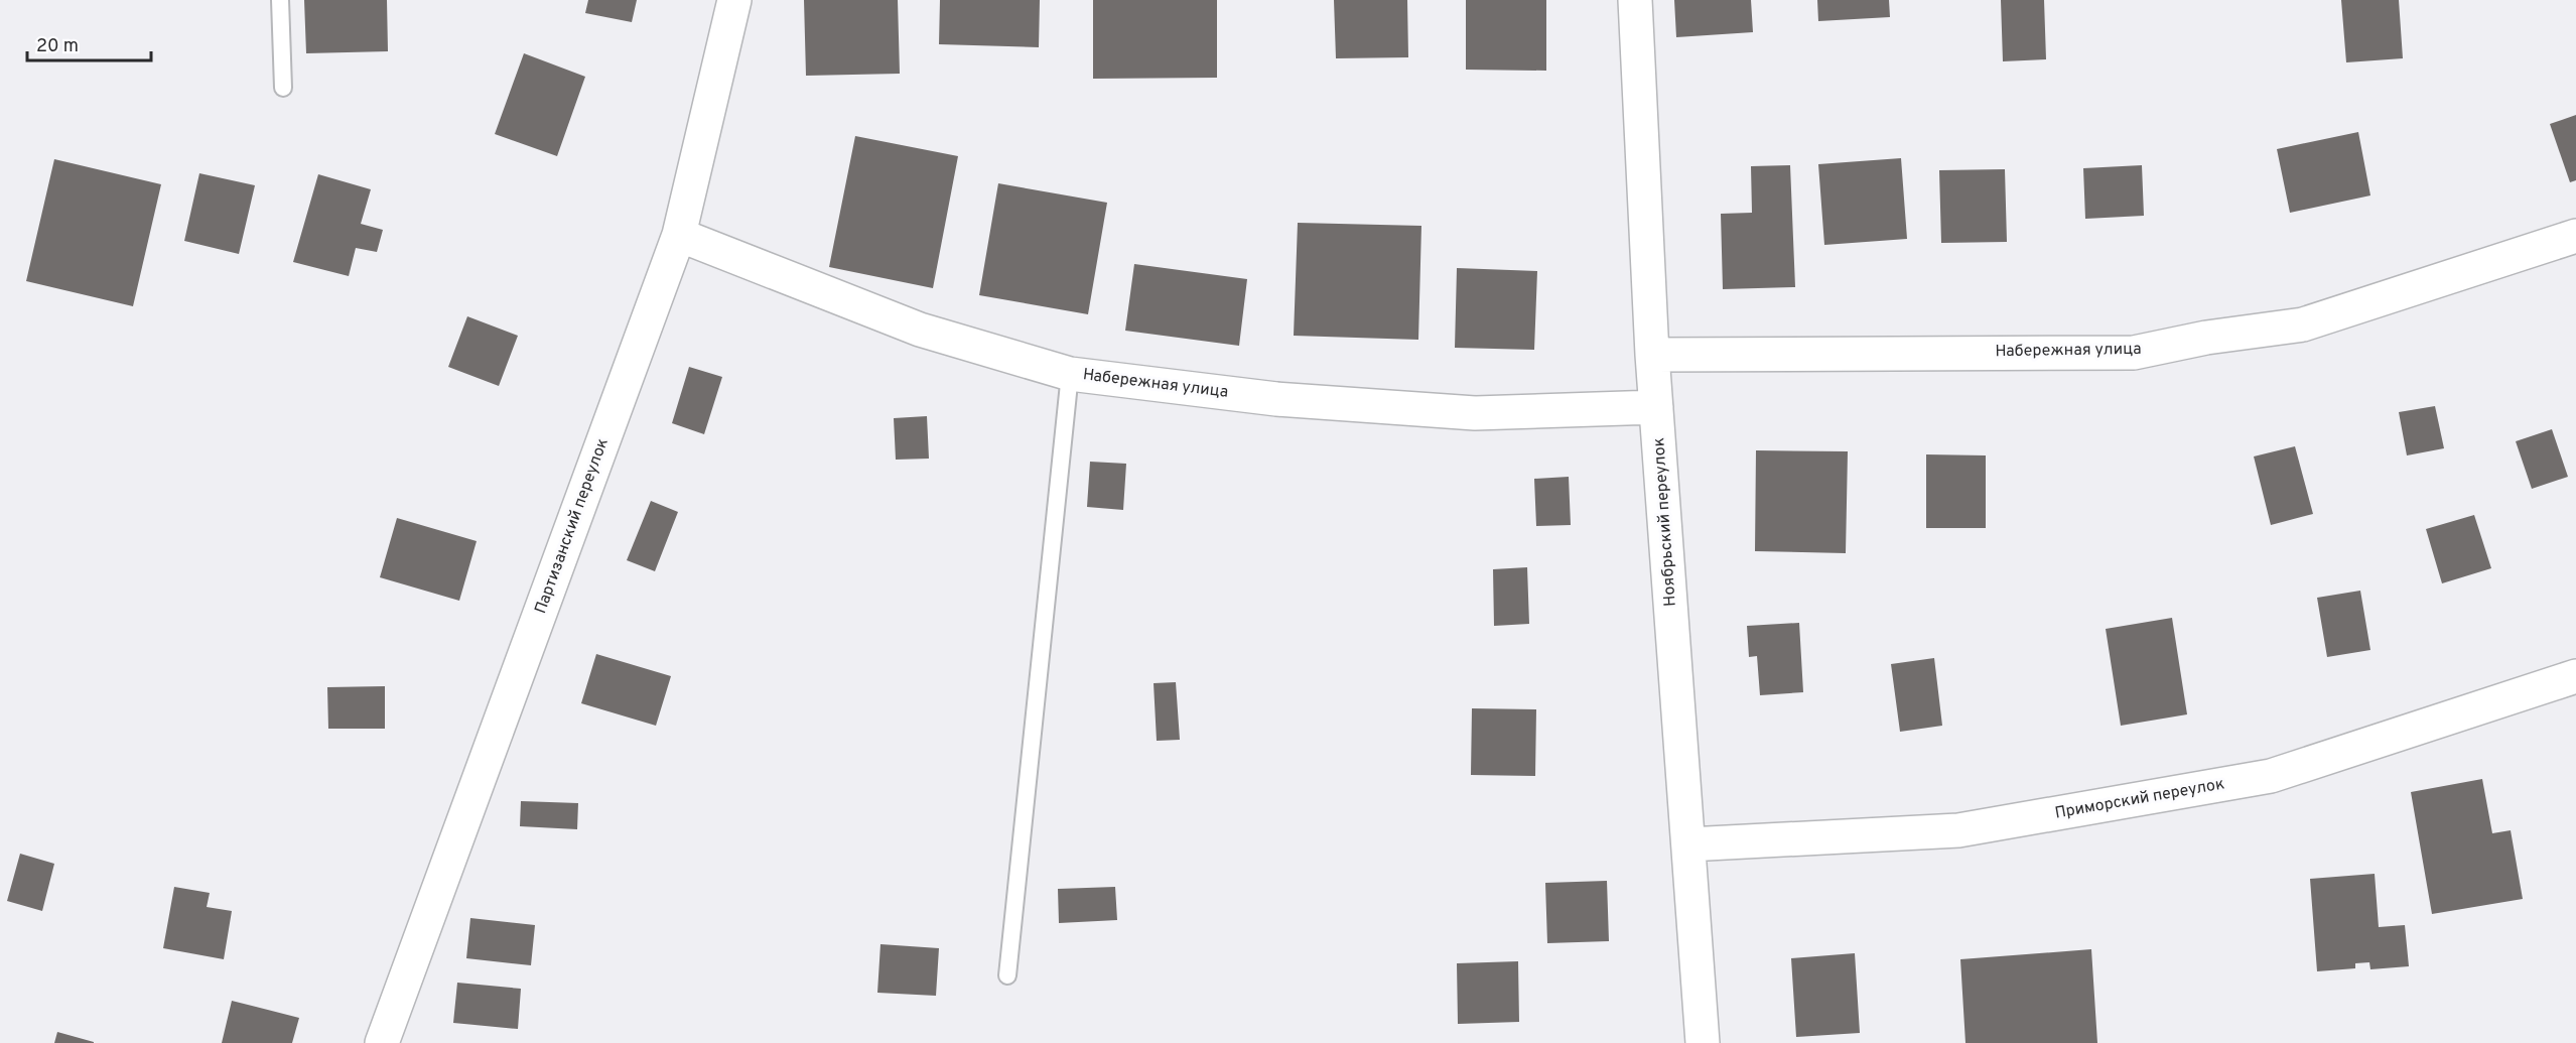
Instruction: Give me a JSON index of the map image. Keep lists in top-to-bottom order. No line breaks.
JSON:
{"streets":{"street":["Набережная улица","Ноябрьский переулок","Партизанский переулок","Приморский переулок"]},"crossings":[["Набережная улица","Ноябрьский переулок"],["Набережная улица","Партизанский переулок"],["Ноябрьский переулок","Приморский переулок"]],"scale_bar":"20 m"}
